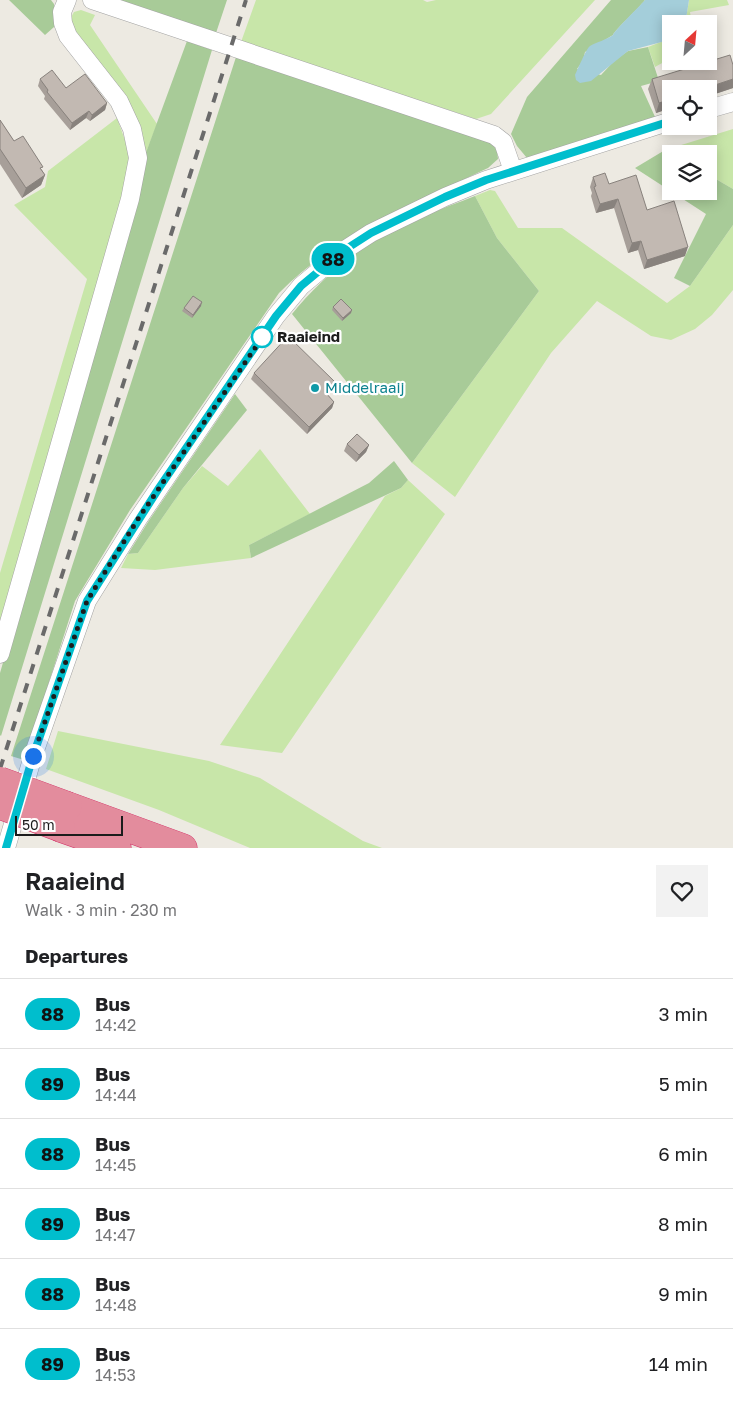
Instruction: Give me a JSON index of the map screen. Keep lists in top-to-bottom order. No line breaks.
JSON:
{"places":["Raaieind","Middelraaij"],"lines":["bus line 88"],"scale_bar":"50 m","north":"top right","page":{"on_map":"88","scale":"50 m","heading":[["Raaieind","Walk · 3 min · 230 m"],"Departures"],"list":[{"mark":"88","name":"Bus","note":"14:42","value":"3 min"},{"mark":"89","name":"Bus","note":"14:44","value":"5 min"},{"mark":"88","name":"Bus","note":"14:45","value":"6 min"},{"mark":"89","name":"Bus","note":"14:47","value":"8 min"},{"mark":"88","name":"Bus","note":"14:48","value":"9 min"},{"mark":"89","name":"Bus","note":"14:53","value":"14 min"}]}}
